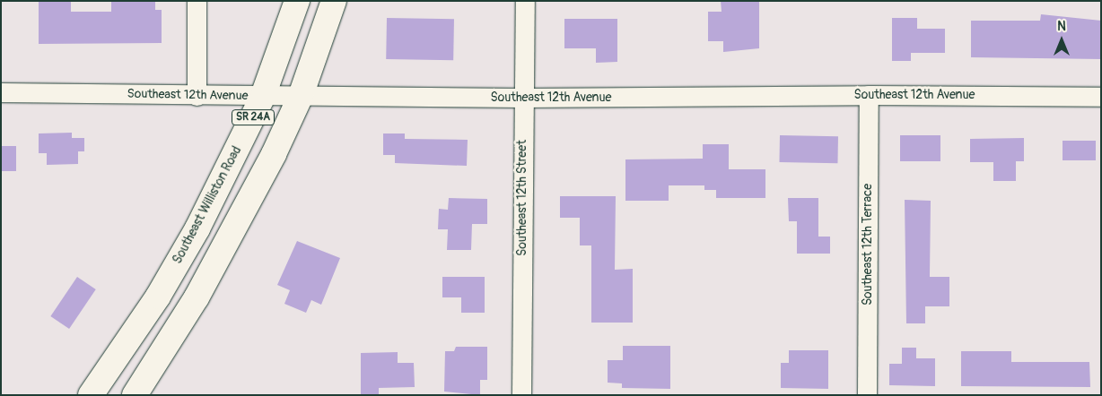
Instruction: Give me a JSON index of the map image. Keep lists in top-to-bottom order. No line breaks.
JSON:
{"streets":{"highway":["SR 24A","Southeast Williston Road"],"street":["Southeast 12th Avenue","Southeast 12th Street","Southeast 12th Terrace"]},"crossings":[["Southeast 12th Avenue","SR 24A"],["Southeast 12th Avenue","Southeast 12th Street"],["Southeast 12th Avenue","Southeast Williston Road"],["Southeast 12th Avenue","Southeast 12th Terrace"]],"north":"top"}
